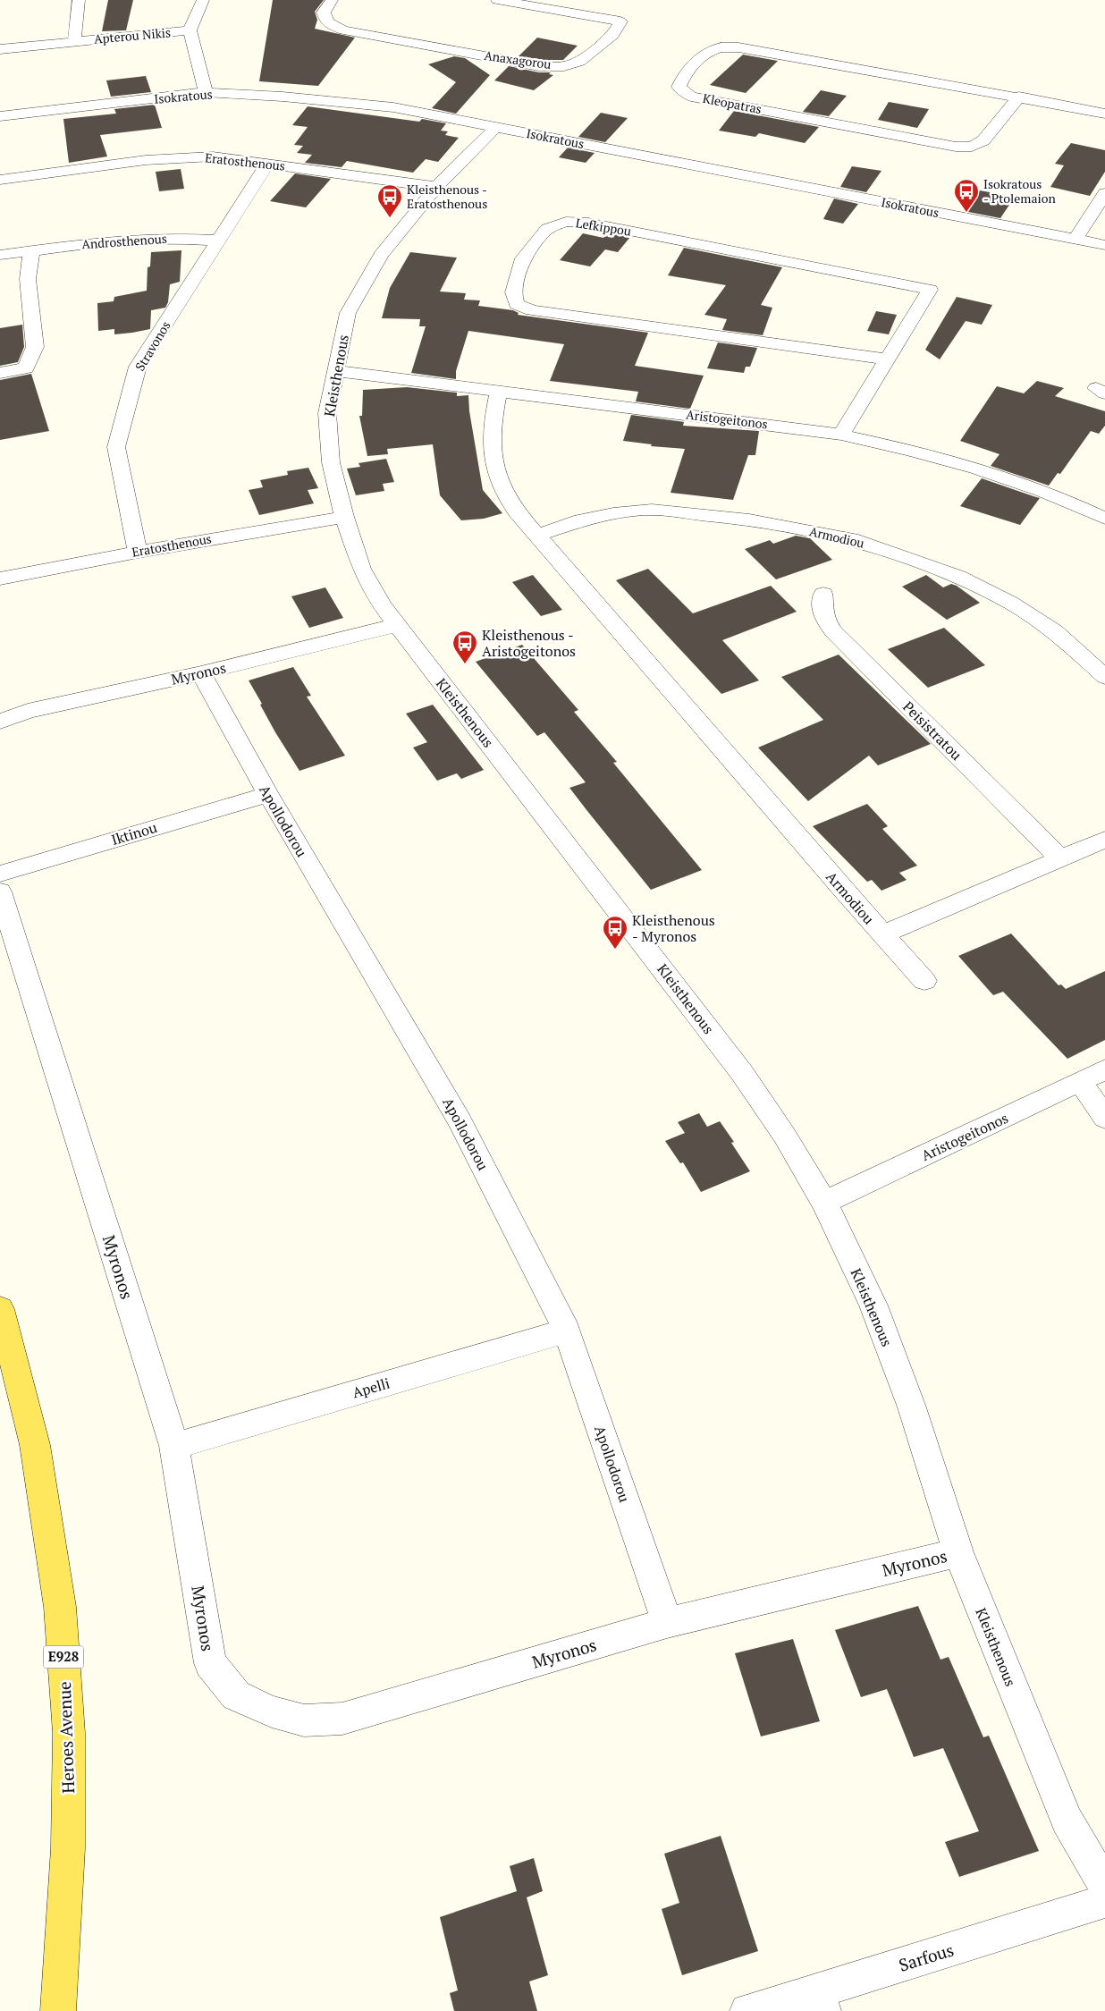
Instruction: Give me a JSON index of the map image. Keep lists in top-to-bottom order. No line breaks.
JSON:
{"streets":{"main road":["E928","Heroes Avenue"],"street":["Apterou Nikis","Anaxagorou","Isokratous","Kleopatras","Eratosthenous","Lefkippou","Androsthenous","Stravonos","Kleisthenous","Aristogeitonos","Armodiou","Myronos","Peisistratou","Apollodorou","Iktinou","Apelli","Sarfous"]},"crossings":[["Isokratous","Kleisthenous"],["Eratosthenous","Stravonos"],["Eratosthenous","Kleisthenous"],["Lefkippou","Aristogeitonos"],["Androsthenous","Stravonos"],["Kleisthenous","Aristogeitonos"],["Kleisthenous","Myronos"],["Aristogeitonos","Armodiou"],["Armodiou","Peisistratou"],["Myronos","Apollodorou"],["Myronos","Apelli"],["Apollodorou","Iktinou"],["Apollodorou","Apelli"]],"places":{"bus stop":["Isokratous - Ptolemaion","Kleisthenous - Eratosthenous","Kleisthenous - Aristogeitonos","Kleisthenous - Myronos"]}}
